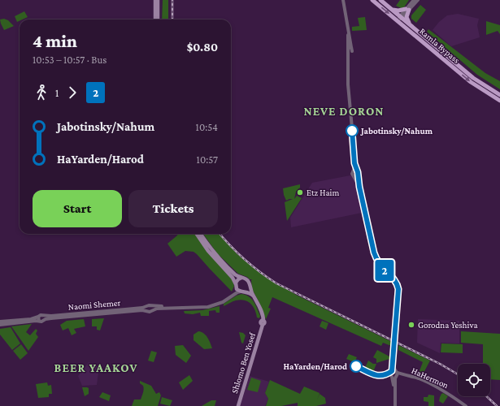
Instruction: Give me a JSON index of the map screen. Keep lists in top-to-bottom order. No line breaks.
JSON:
{"streets":{"main road":["Ramla Bypass","Shlomo Ben Yosef"],"street":["Naomi Shemer","HaHermon"]},"districts":["NEVE DORON","BEER YAAKOV"],"places":["Jabotinsky/Nahum","Etz Haim","Gorodna Yeshiva","HaYarden/Harod"],"lines":["bus line 2"],"page":{"on_map":"2","heading":["4 min","10:53 – 10:57 · Bus","$0.80"],"legs":["1","2"],"list":[{"name":"Jabotinsky/Nahum","value":"10:54"},{"name":"HaYarden/Harod","value":"10:57"}],"buttons":["Start","Tickets"]}}
